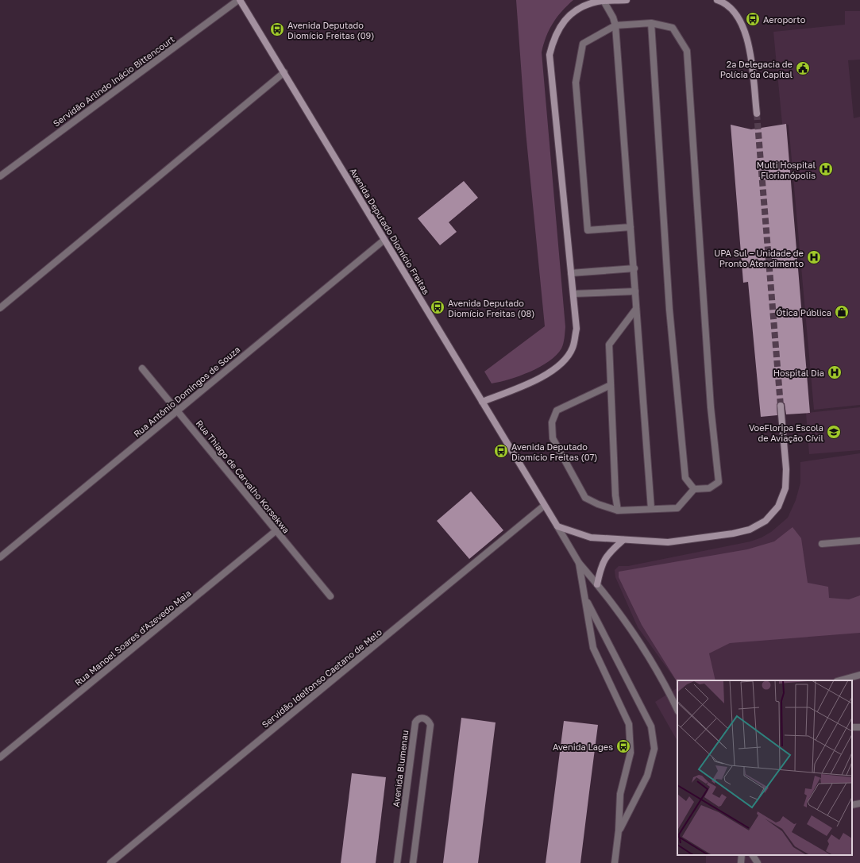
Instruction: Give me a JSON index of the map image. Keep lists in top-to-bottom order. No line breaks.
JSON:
{"streets":{"street":["Servidão Arlindo Inácio Bittencourt","Avenida Deputado Diomício Freitas","Rua Antônio Domingos de Souza","Rua Thiago de Carvalho Korsekwa","Rua Manoel Soares d'Azevedo Maia","Servidão Idelfonso Caetano de Melo","Avenida Blumenau"]},"crossings":[["Servidão Arlindo Inácio Bittencourt","Avenida Deputado Diomício Freitas"],["Avenida Deputado Diomício Freitas","Rua Antônio Domingos de Souza"],["Avenida Deputado Diomício Freitas","Servidão Idelfonso Caetano de Melo"],["Rua Antônio Domingos de Souza","Rua Thiago de Carvalho Korsekwa"],["Rua Thiago de Carvalho Korsekwa","Rua Manoel Soares d'Azevedo Maia"]],"places":{"bus stop":["Aeroporto","Avenida Deputado Diomício Freitas (09)","Avenida Deputado Diomício Freitas (08)","Avenida Deputado Diomício Freitas (07)","Avenida Lages"],"public building":["2ª Delegacia de Polícia da Capital"],"hospital":["Multi Hospital Florianópolis","UPA Sul – Unidade de Pronto Atendimento","Hospital Dia"],"shop":["Ótica Pública"],"school or university":["VoeFloripa Escola de Aviação Cívil"]}}
